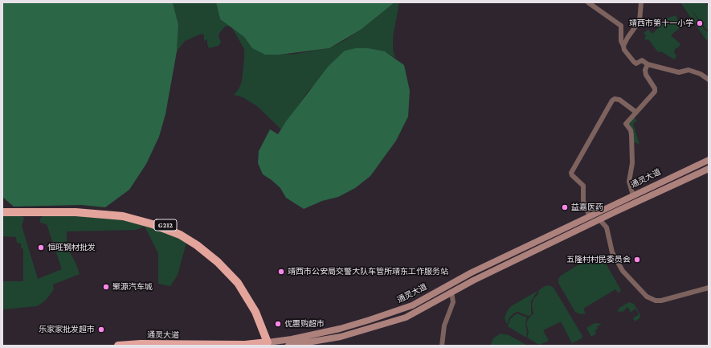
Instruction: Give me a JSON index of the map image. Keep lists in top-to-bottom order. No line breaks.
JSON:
{"streets":{"highway":["通灵大道","G212"]},"crossings":[["通灵大道","G212"]],"places":["靖西市第十一小学","益嘉医药","恒旺钢材批发","五隆村村民委员会","靖西市公安局交警大队车管所靖东工作服务站","聚源汽车城","优惠购超市","乐家家批发超市"]}
